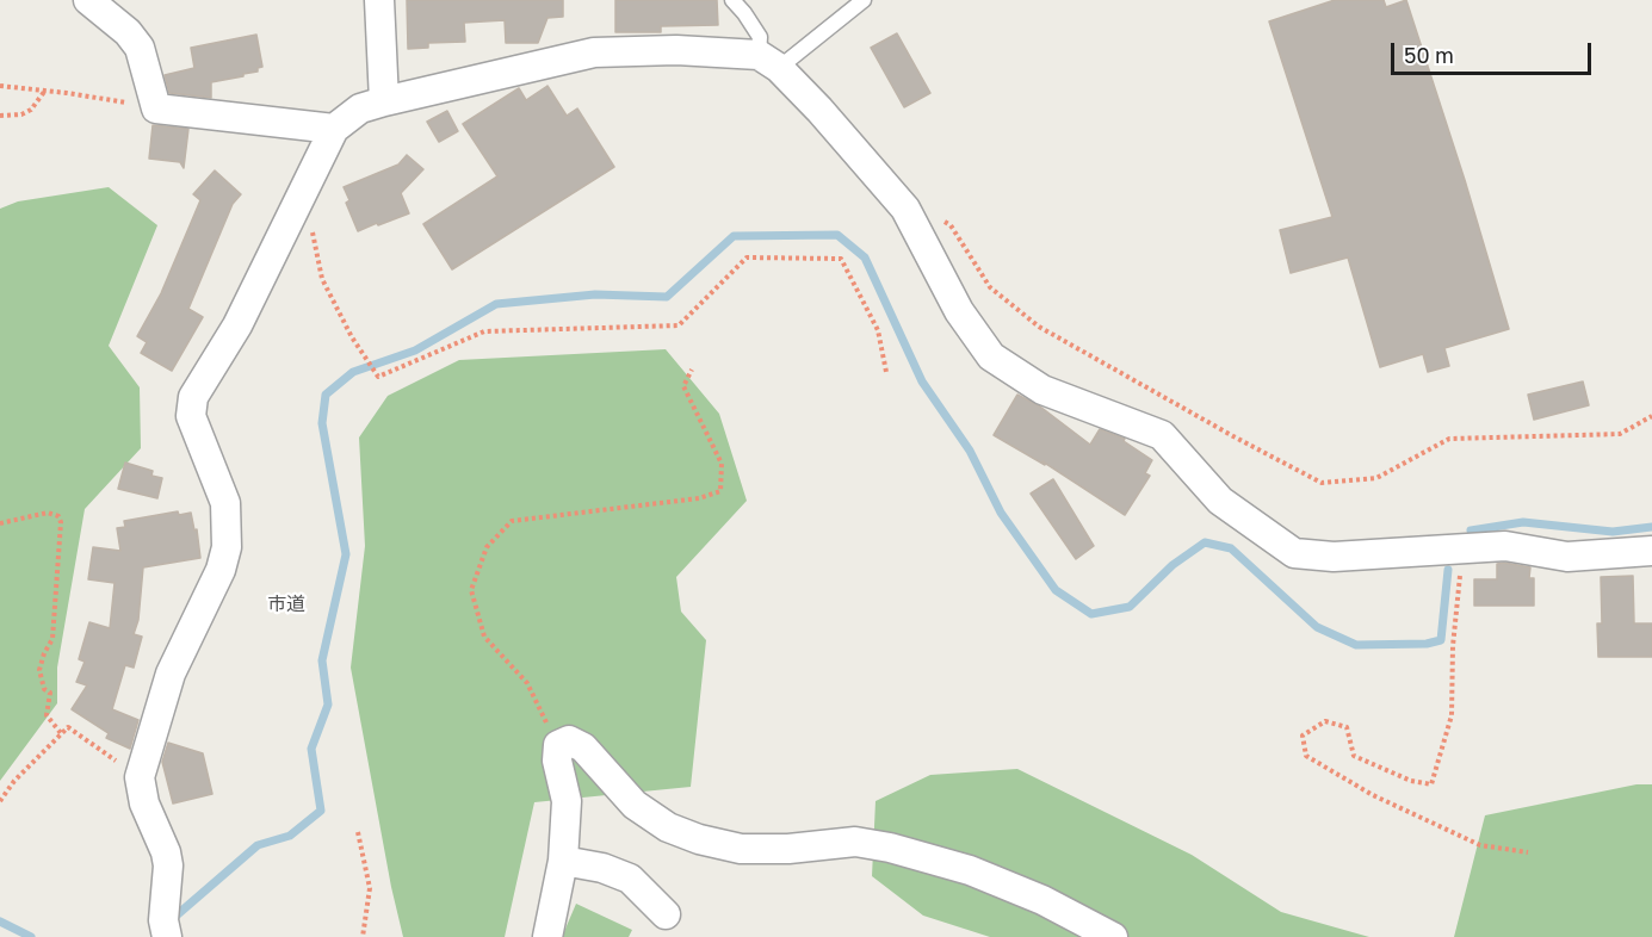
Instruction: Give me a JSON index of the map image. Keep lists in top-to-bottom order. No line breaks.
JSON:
{"districts":["市道"],"scale_bar":"50 m"}
